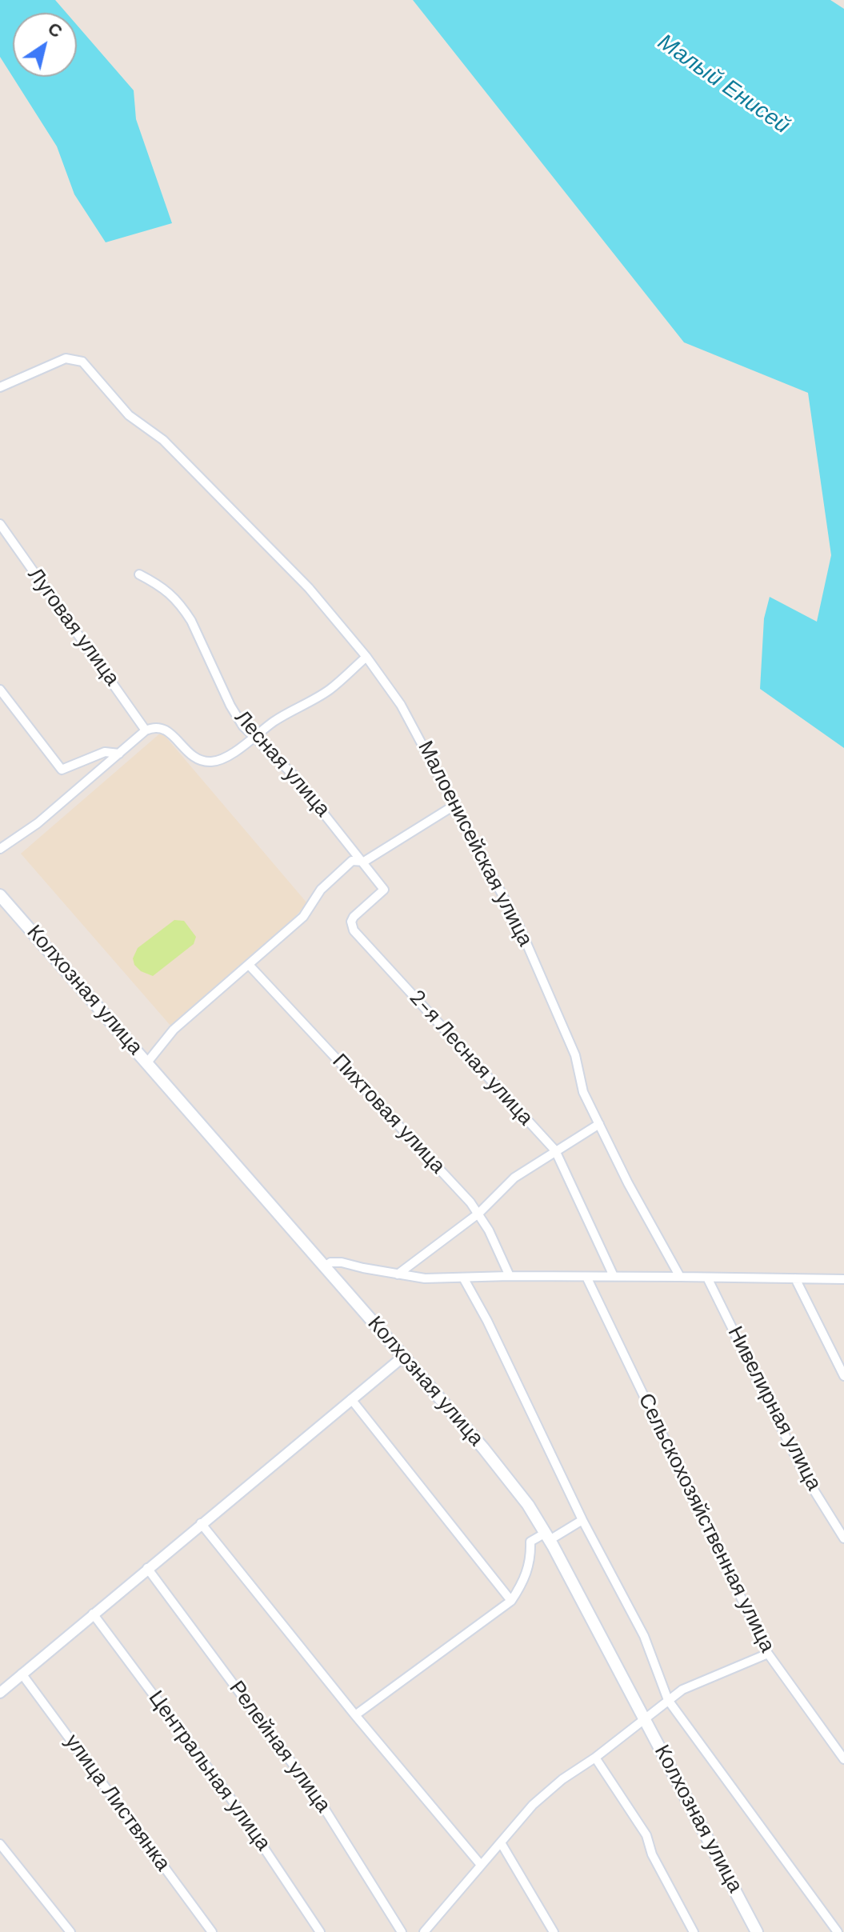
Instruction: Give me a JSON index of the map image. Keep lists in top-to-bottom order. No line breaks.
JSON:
{"streets":{"main road":["Колхозная улица"],"street":["Луговая улица","Лесная улица","Малоенисейская улица","2-я Лесная улица","Пихтовая улица","Нивелирная улица","Сельскохозяйственная улица","Релейная улица","Центральная улица","улица Листвянка"]},"crossings":[["Лесная улица","2-я Лесная улица"]],"water":["Малый Енисей"],"north":"top right"}
